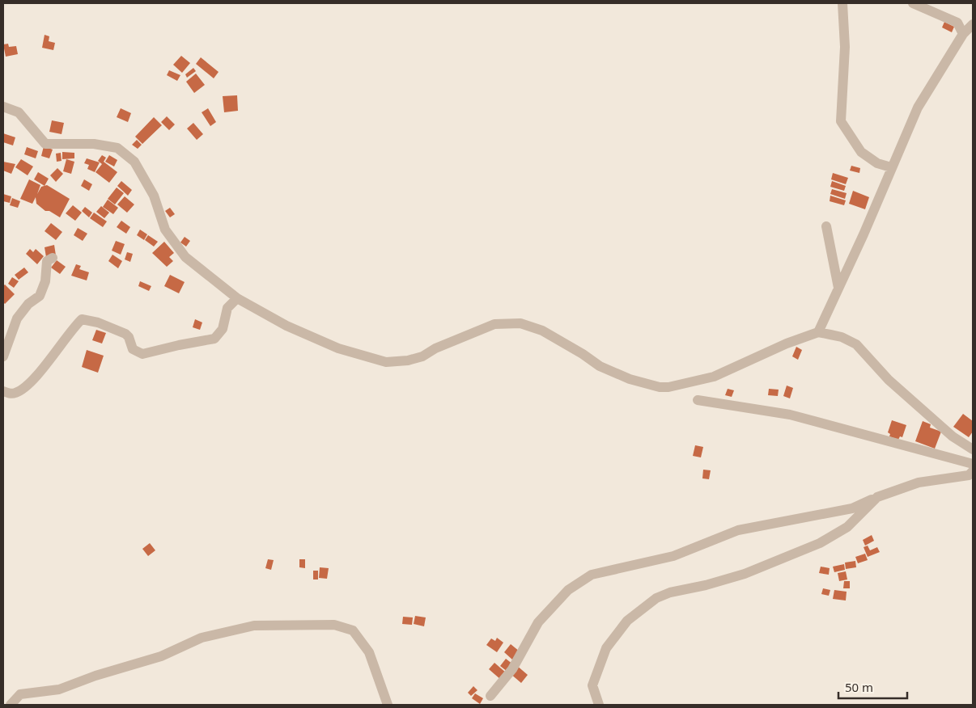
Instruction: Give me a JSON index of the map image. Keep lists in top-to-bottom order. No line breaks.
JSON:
{"scale_bar":"50 m"}
